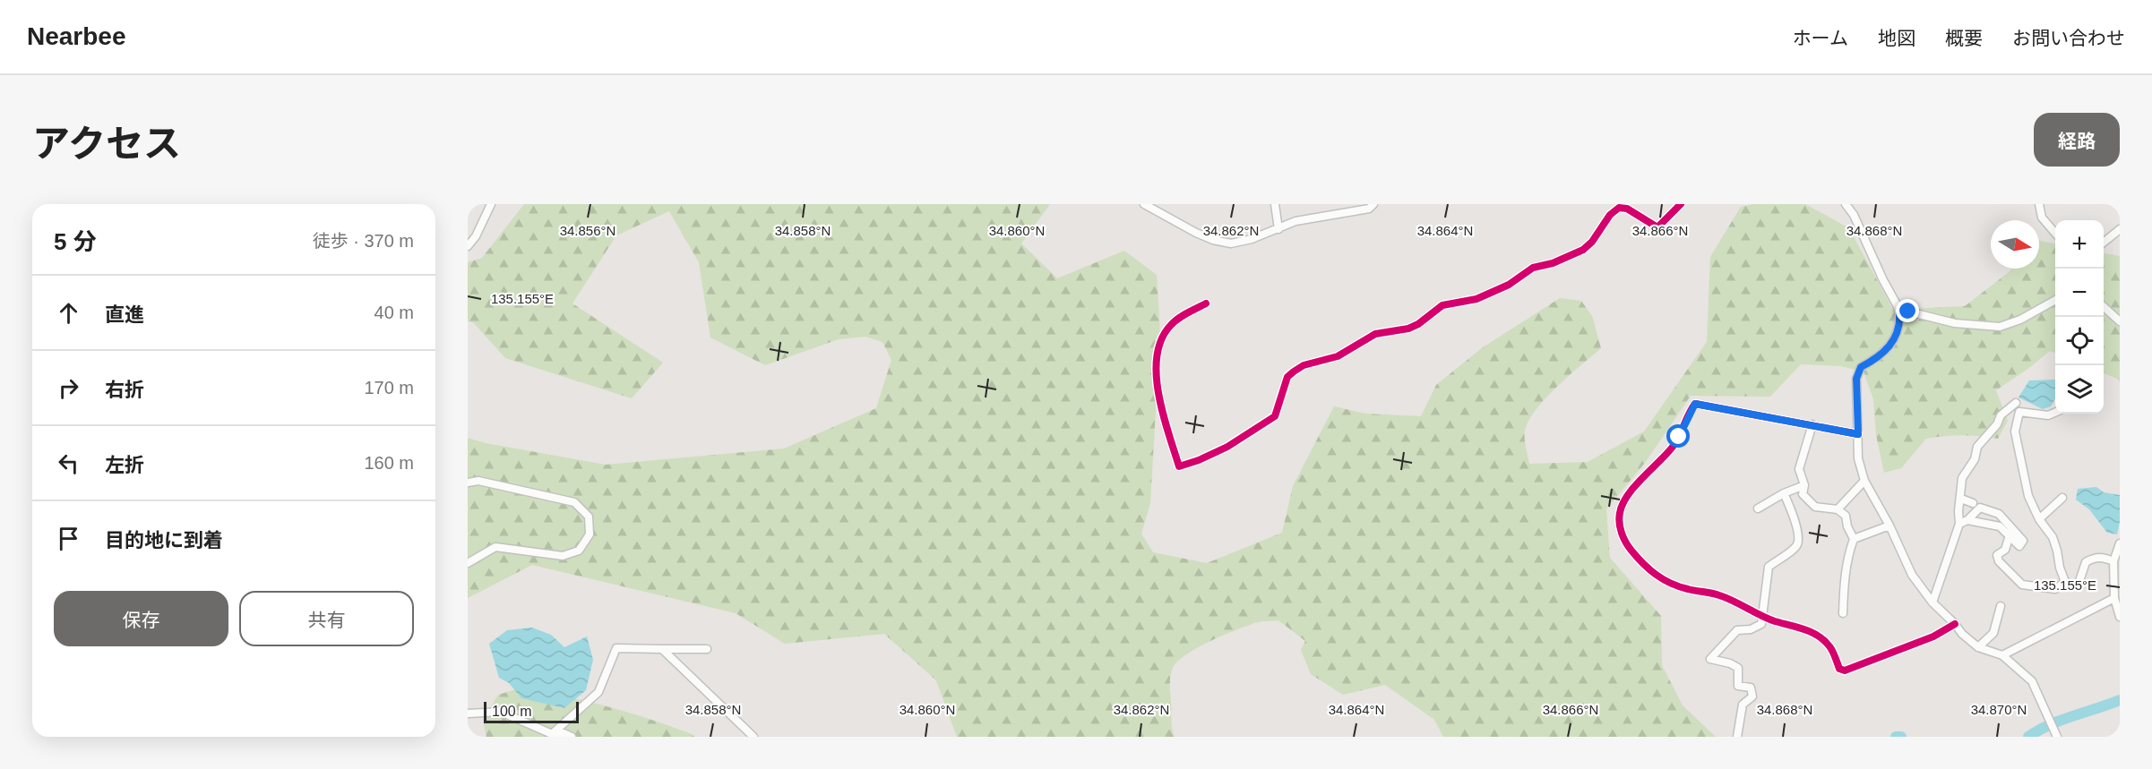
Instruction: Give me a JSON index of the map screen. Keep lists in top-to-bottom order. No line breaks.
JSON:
{"scale_bar":"100 m","north":"right","page":{"header":"Nearbee","nav":["ホーム","地図","概要","お問い合わせ"],"title":"アクセス","buttons":["経路",["保存","共有"]],"heading":["5 分","徒歩 · 370 m"],"map_buttons":["+","−"],"list":[["直進","40 m"],["右折","170 m"],["左折","160 m"],"目的地に到着"],"scale":"100 m"},"coordinates":["34.868°N","34.856°N","34.858°N","34.860°N","34.862°N","34.864°N","34.866°N","135.155°E","34.870°N"]}
